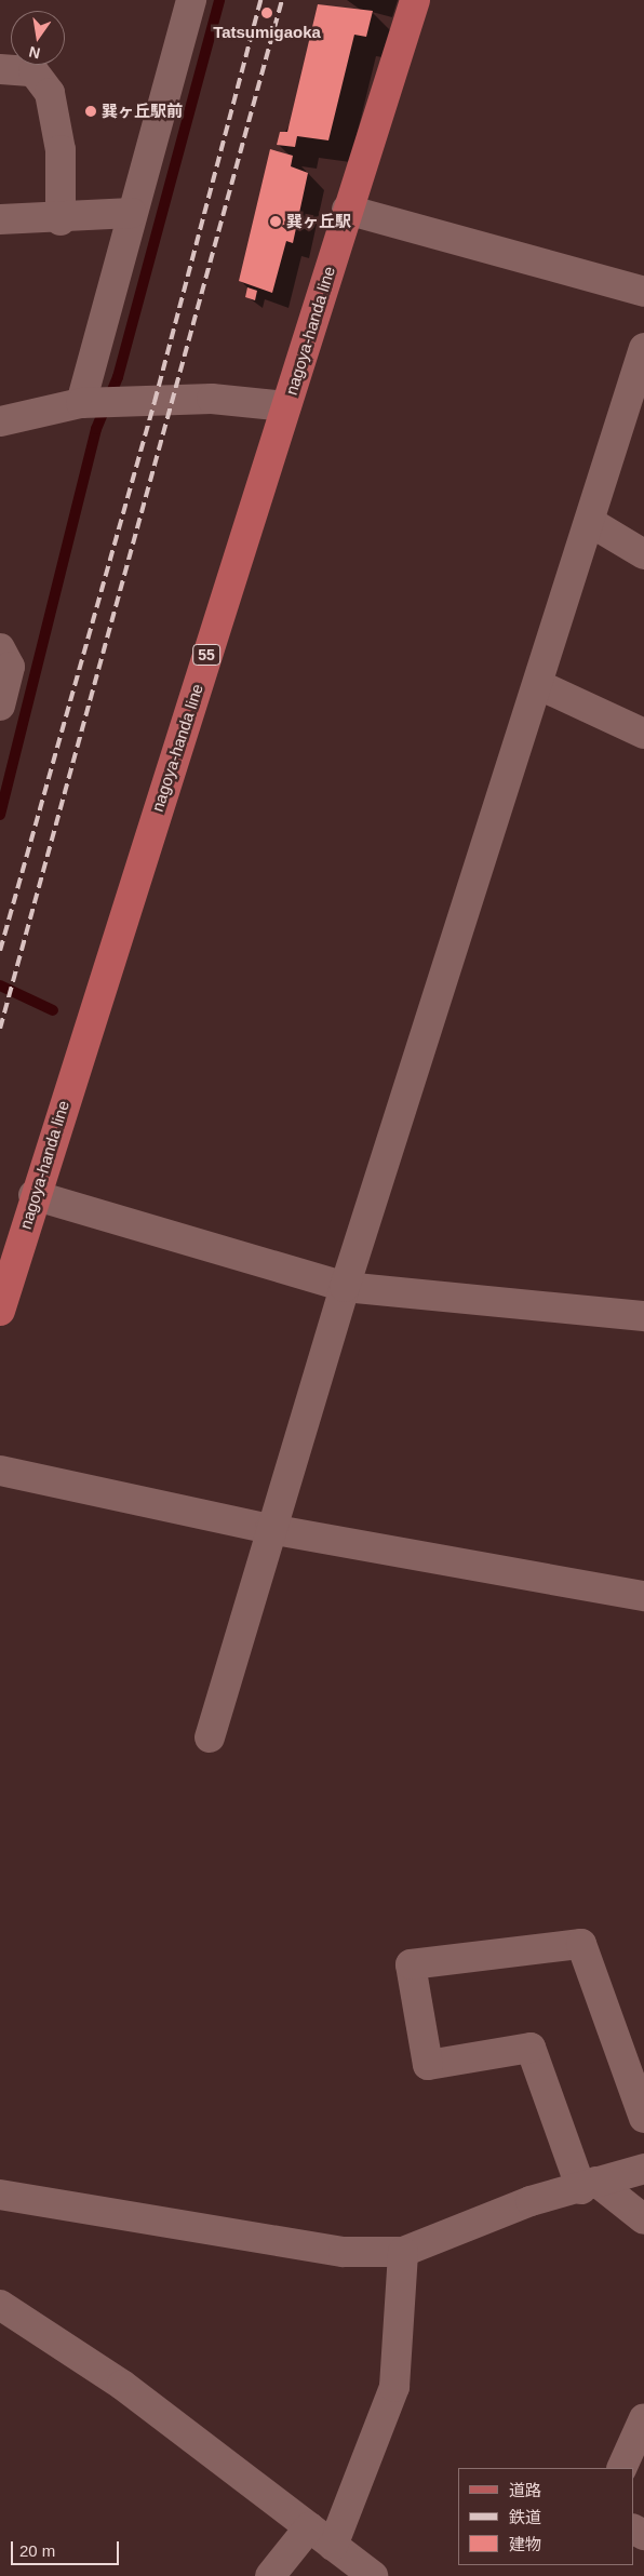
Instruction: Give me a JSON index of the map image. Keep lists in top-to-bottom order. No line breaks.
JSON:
{"streets":{"main road":["nagoya-handa line","55"]},"places":["Tatsumigaoka","巽ヶ丘駅前","巽ヶ丘駅"],"legend":["道路","鉄道","建物"],"scale_bar":"20 m","north":"bottom"}
